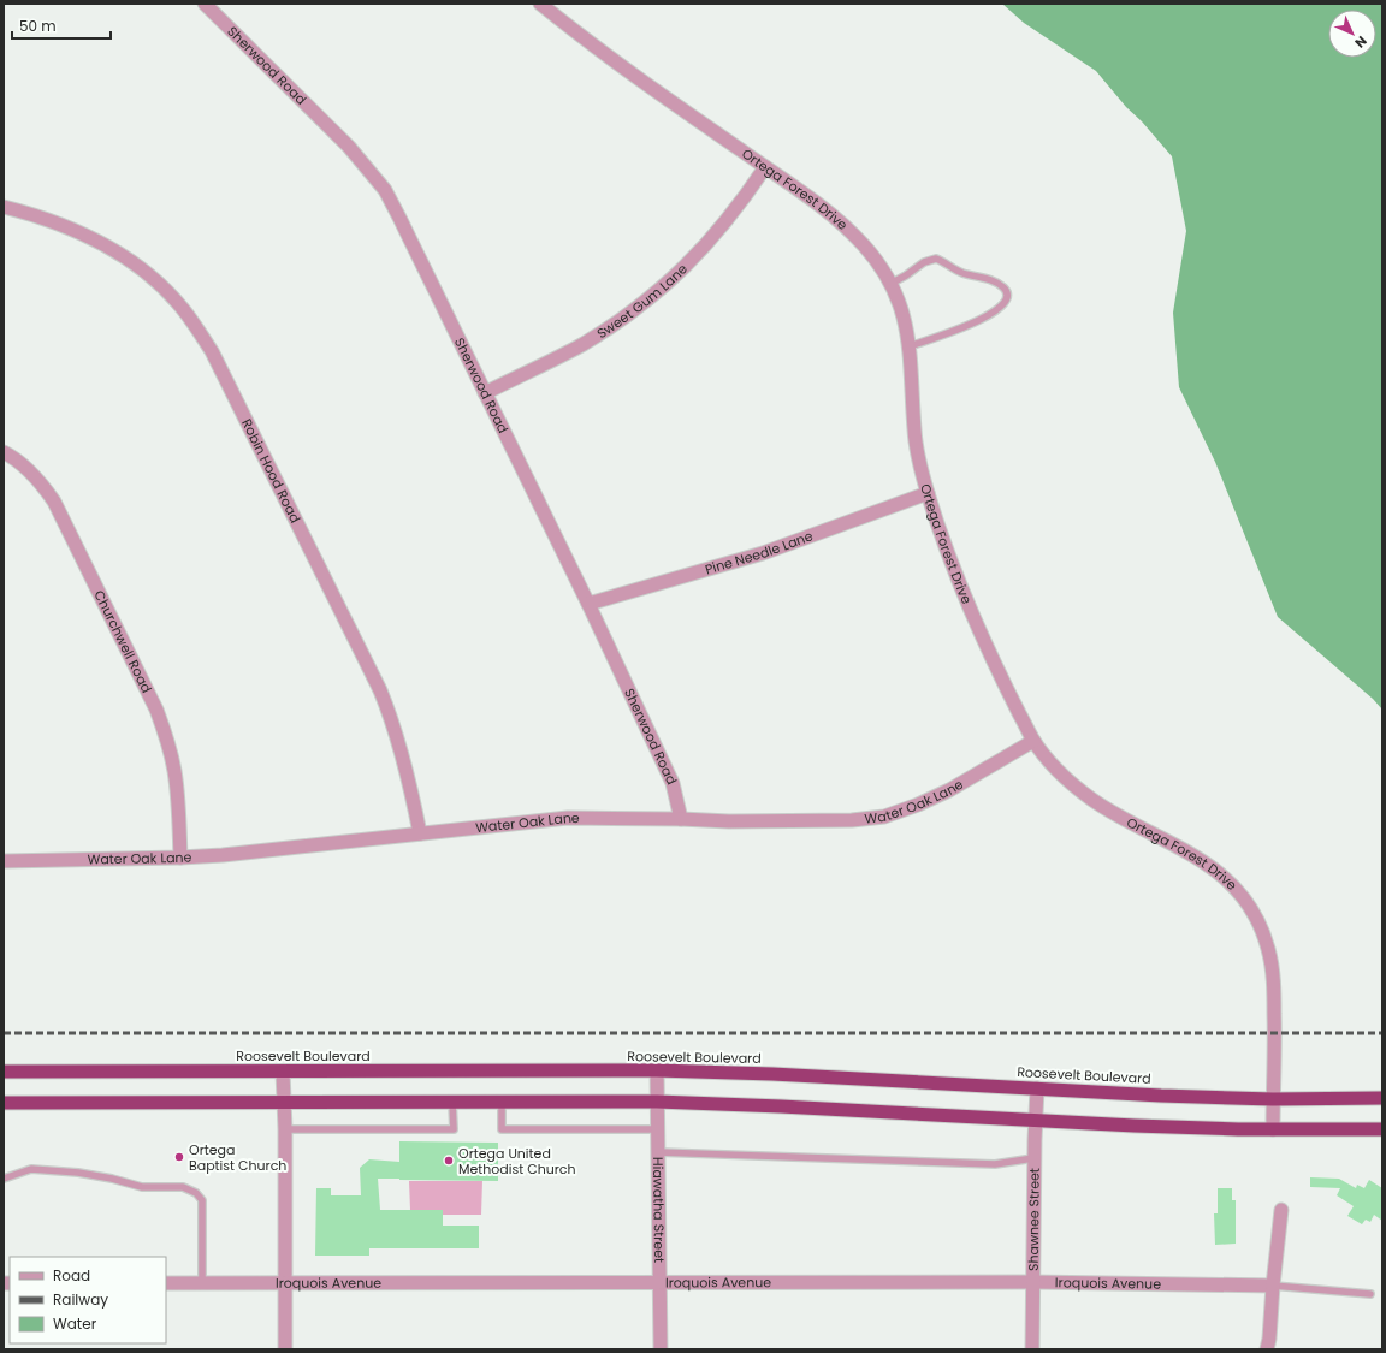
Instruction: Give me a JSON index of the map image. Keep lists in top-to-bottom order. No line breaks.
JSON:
{"streets":{"highway":["Roosevelt Boulevard"],"street":["Sherwood Road","Ortega Forest Drive","Sweet Gum Lane","Robin Hood Road","Pine Needle Lane","Churchwell Road","Water Oak Lane","Hiawatha Street","Shawnee Street","Iroquois Avenue"]},"crossings":[["Sherwood Road","Sweet Gum Lane"],["Sherwood Road","Pine Needle Lane"],["Sherwood Road","Water Oak Lane"],["Ortega Forest Drive","Sweet Gum Lane"],["Ortega Forest Drive","Pine Needle Lane"],["Ortega Forest Drive","Water Oak Lane"],["Ortega Forest Drive","Roosevelt Boulevard"],["Robin Hood Road","Water Oak Lane"],["Churchwell Road","Water Oak Lane"],["Roosevelt Boulevard","Hiawatha Street"],["Roosevelt Boulevard","Shawnee Street"],["Hiawatha Street","Iroquois Avenue"],["Shawnee Street","Iroquois Avenue"]],"places":["Ortega Baptist Church","Ortega United Methodist Church"],"legend":["Road","Railway","Water"],"scale_bar":"50 m","north":"bottom right"}
